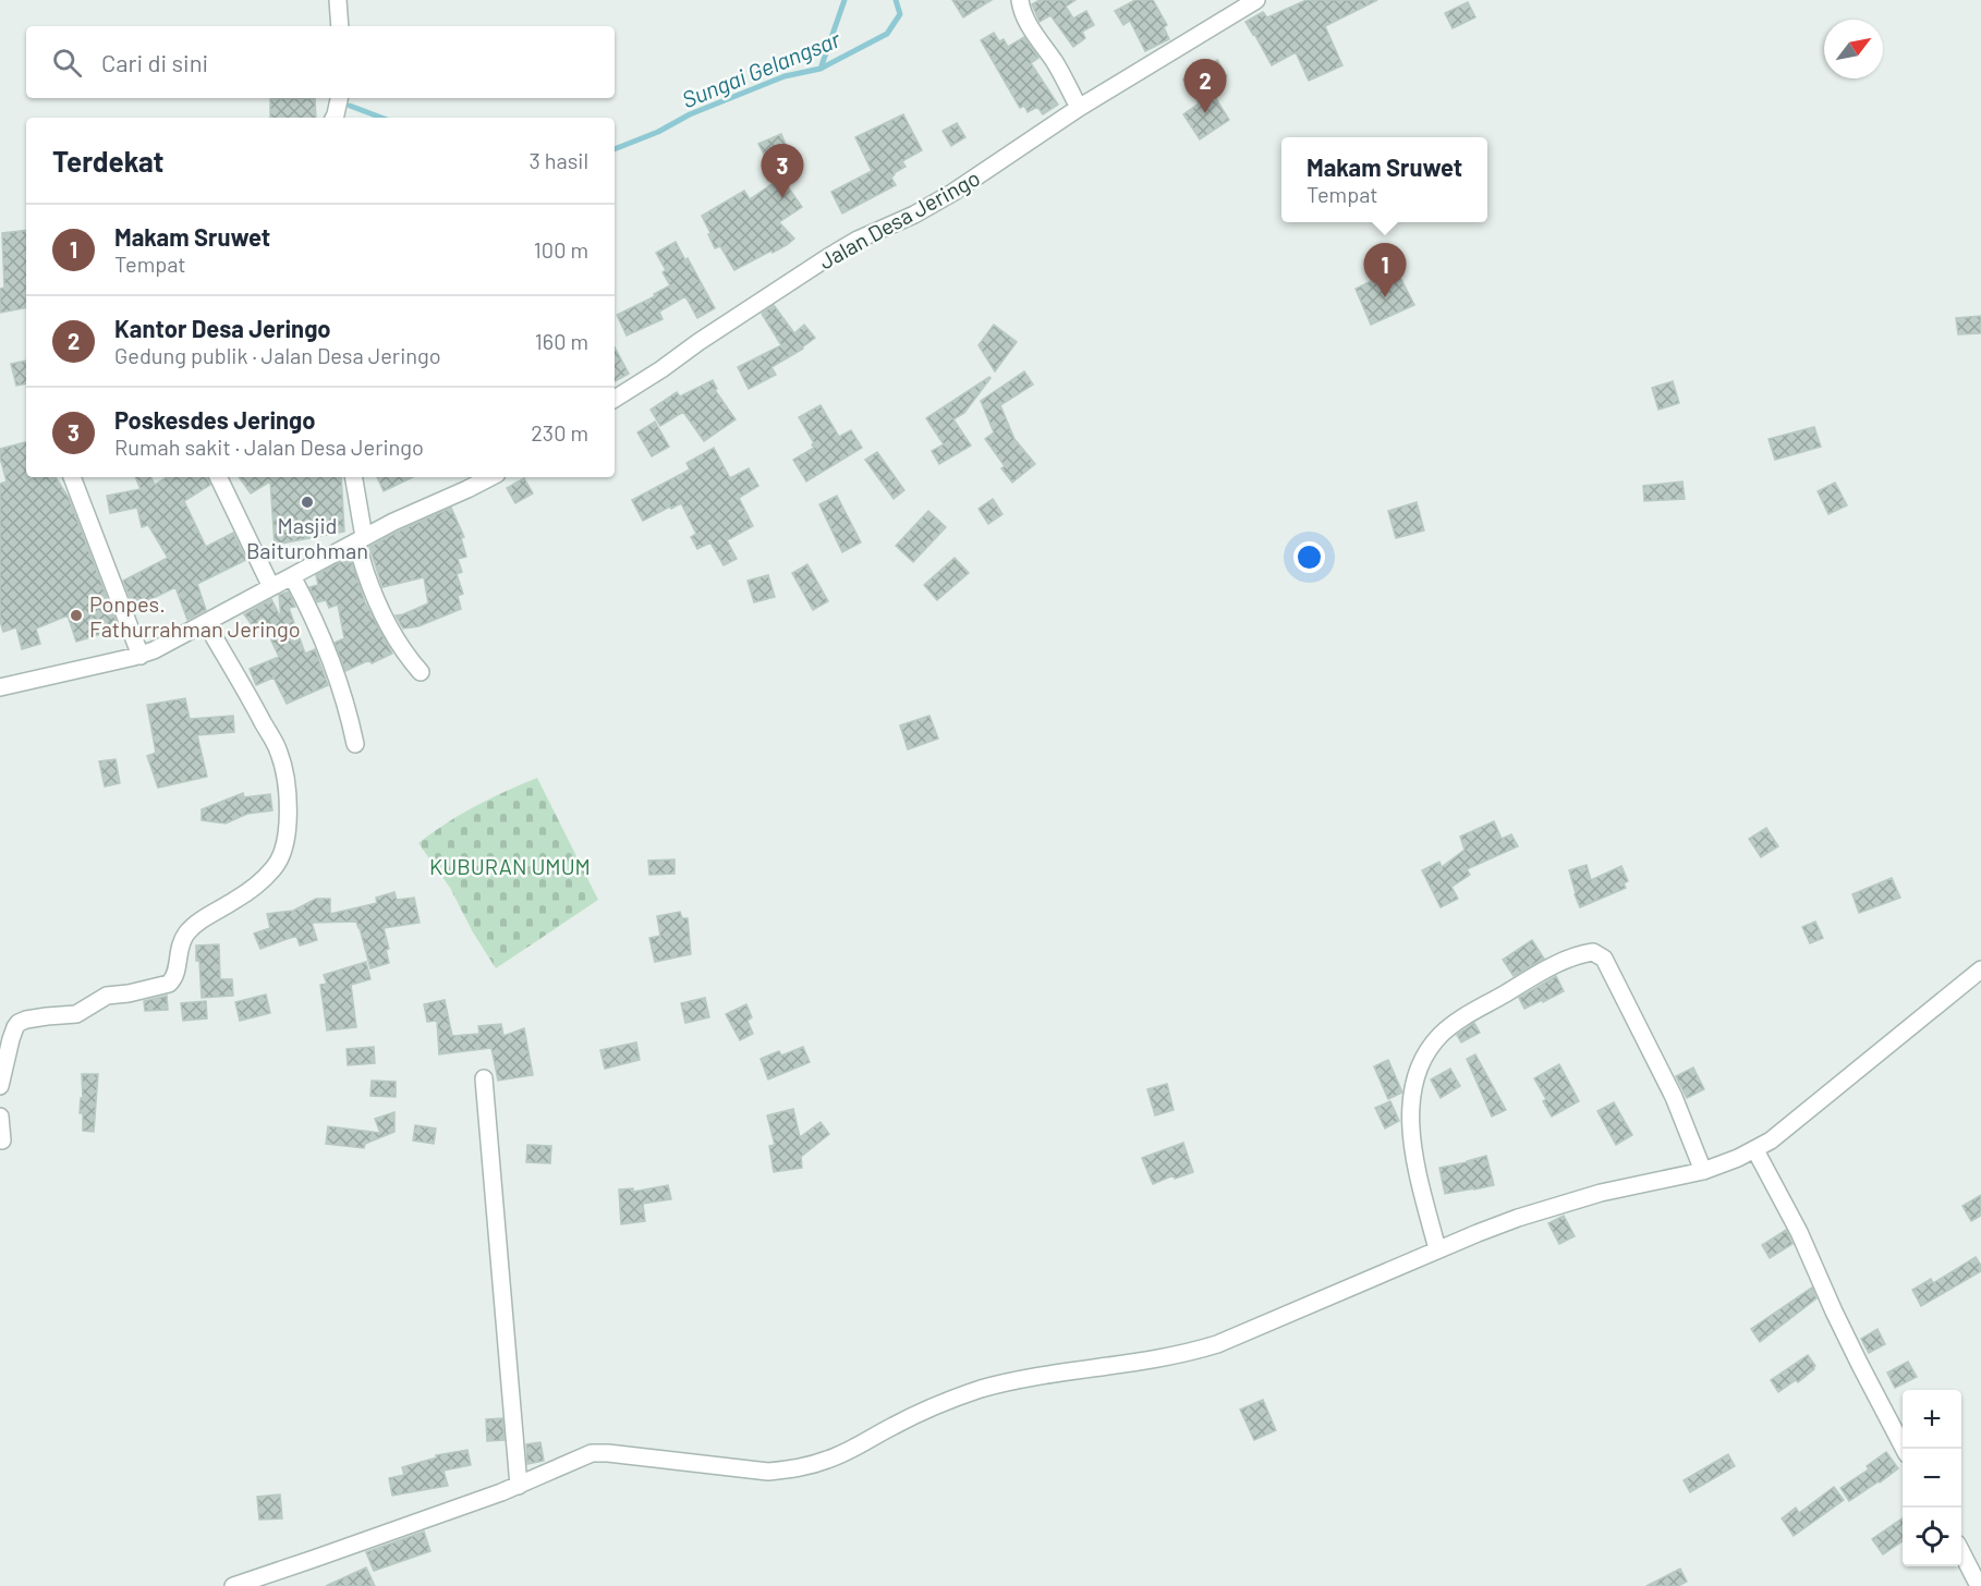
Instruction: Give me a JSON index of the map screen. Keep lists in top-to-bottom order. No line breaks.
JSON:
{"streets":{"street":["Jalan Desa Jeringo"]},"water":["Sungai Gelangsar"],"parks":["KUBURAN UMUM"],"places":["Masjid Baiturohman","Ponpes. Fathurrahman Jeringo"],"north":"top right","page":{"search":"Cari di sini","pins":["2","3","1"],"heading":["Terdekat","3 hasil"],"popup":["Makam Sruwet","Tempat"],"list":[{"mark":"1","name":"Makam Sruwet","note":"Tempat","value":"100 m"},{"mark":"2","name":"Kantor Desa Jeringo","note":"Gedung publik · Jalan Desa Jeringo","value":"160 m"},{"mark":"3","name":"Poskesdes Jeringo","note":"Rumah sakit · Jalan Desa Jeringo","value":"230 m"}],"map_buttons":["+","−"]}}
